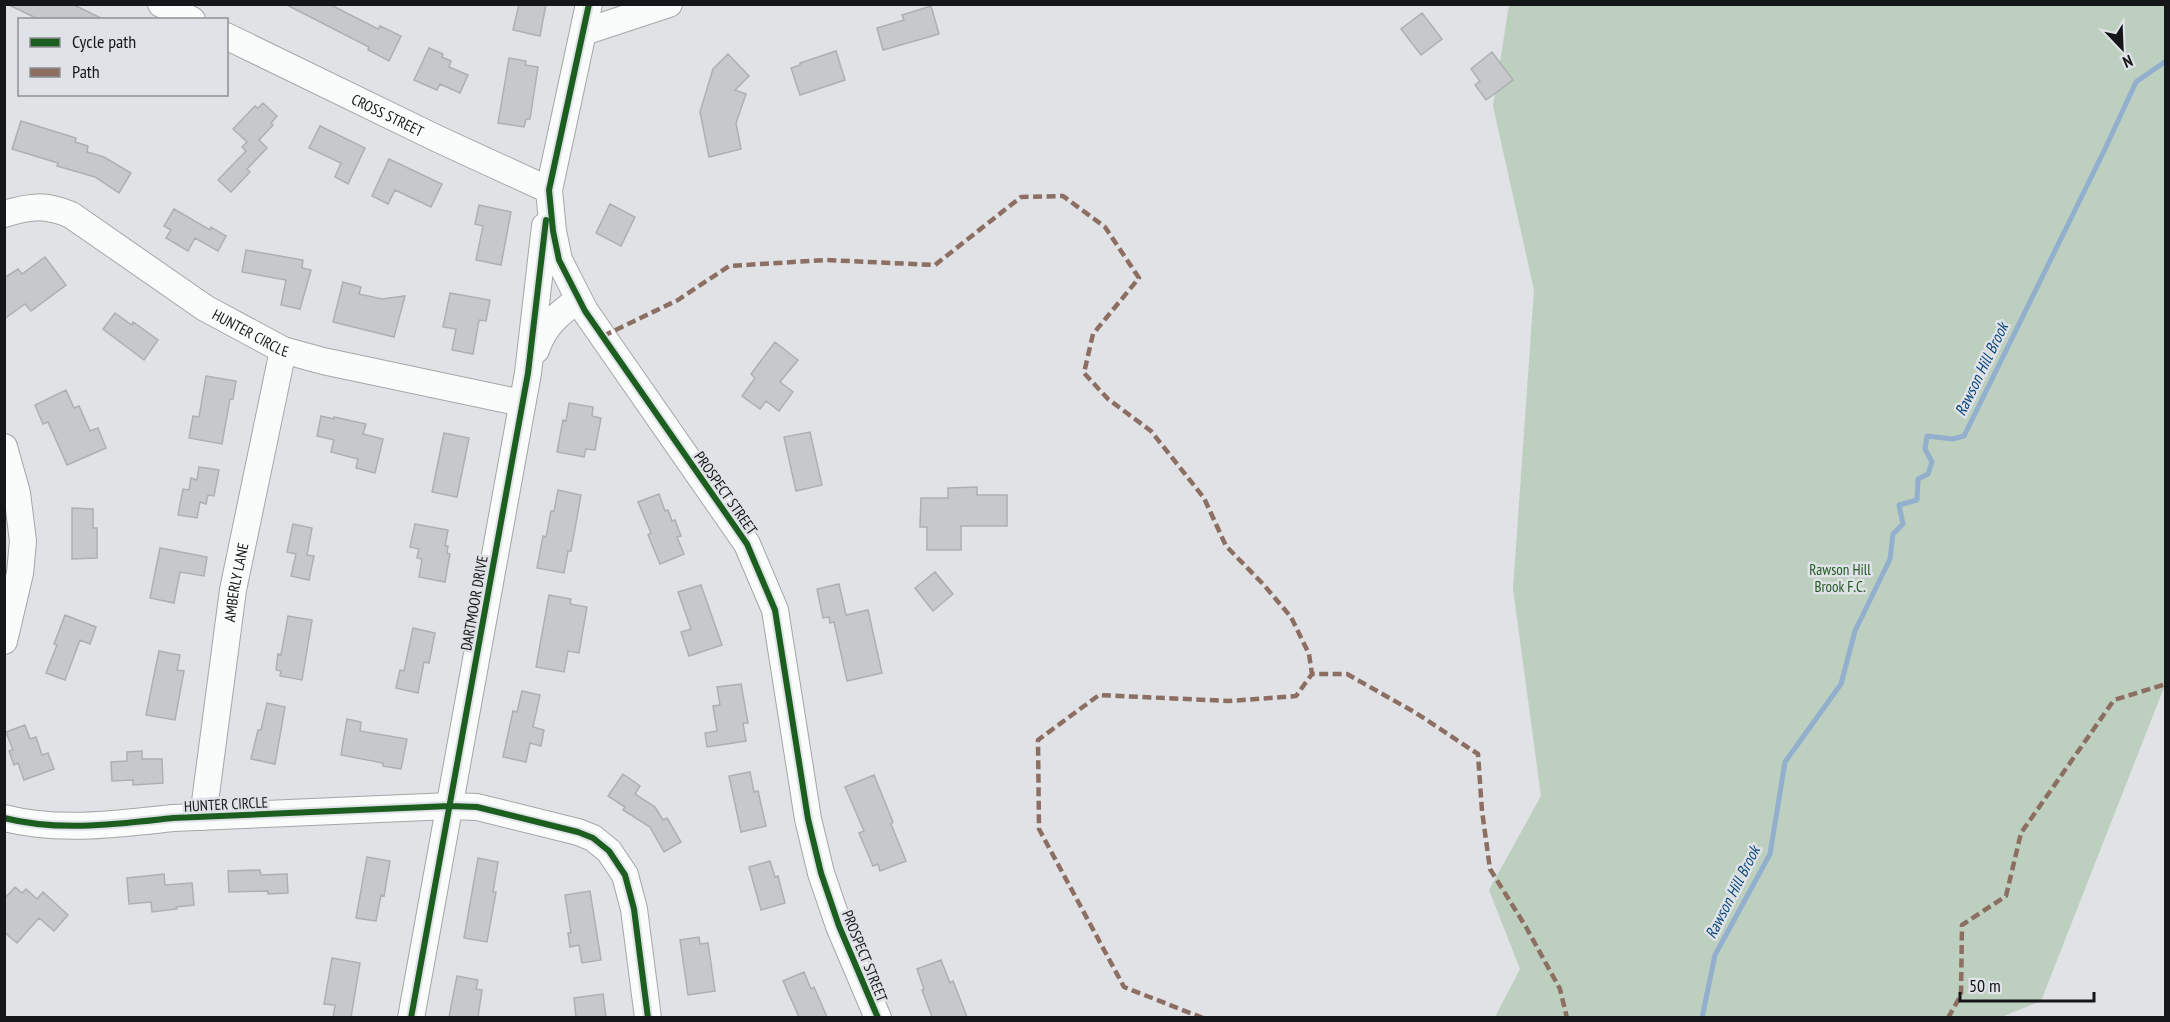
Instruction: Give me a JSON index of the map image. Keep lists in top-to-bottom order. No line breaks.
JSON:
{"streets":{"street":["CROSS STREET","HUNTER CIRCLE","PROSPECT STREET","AMBERLY LANE","DARTMOOR DRIVE"]},"crossings":[["CROSS STREET","PROSPECT STREET"],["CROSS STREET","DARTMOOR DRIVE"],["HUNTER CIRCLE","AMBERLY LANE"],["HUNTER CIRCLE","DARTMOOR DRIVE"],["PROSPECT STREET","DARTMOOR DRIVE"]],"water":["Rawson Hill Brook"],"parks":["Rawson Hill Brook F.C."],"legend":["Cycle path","Path"],"scale_bar":"50 m","north":"bottom right"}
